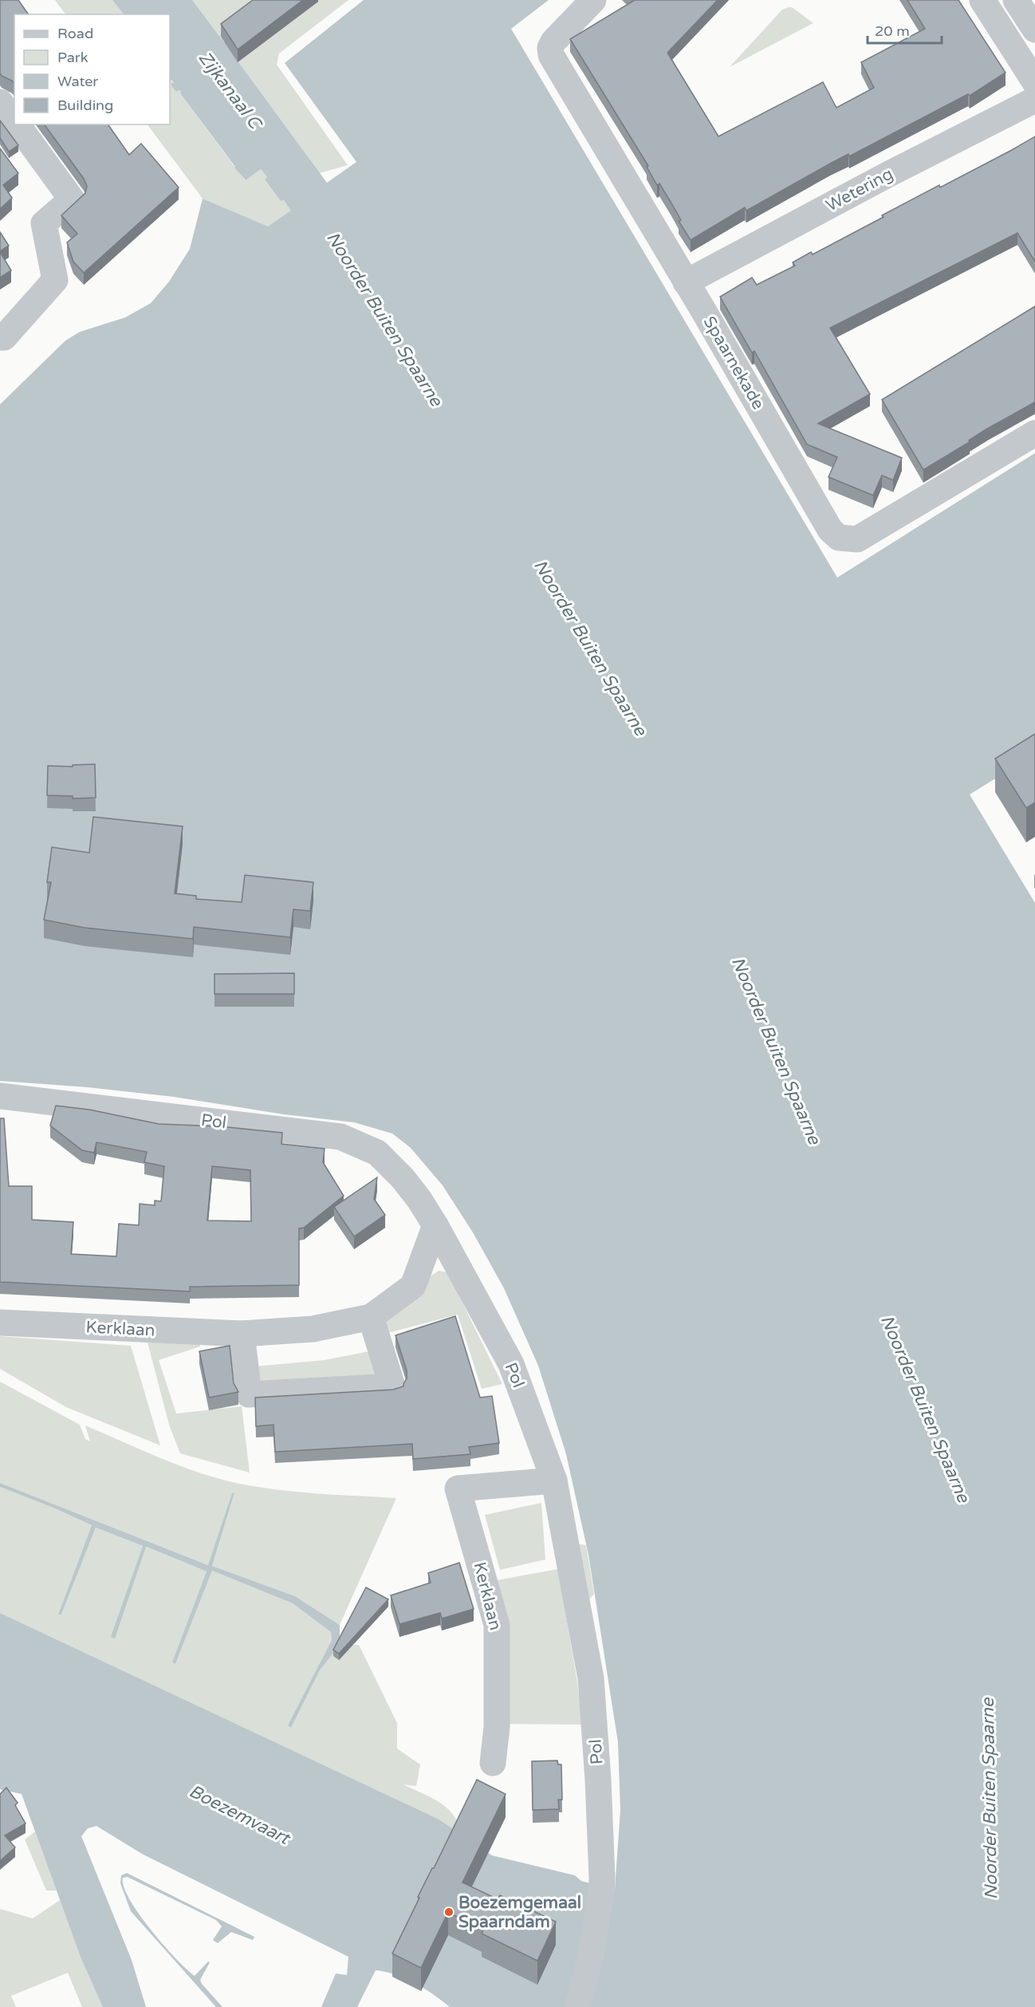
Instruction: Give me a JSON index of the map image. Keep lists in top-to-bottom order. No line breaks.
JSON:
{"streets":{"street":["Wetering","Spaarnekade","Pol","Kerklaan"]},"crossings":[["Wetering","Spaarnekade"],["Pol","Kerklaan"]],"water":["Zijkanaal C","Noorder Buiten Spaarne","Boezemvaart"],"places":["Boezemgemaal Spaarndam"],"legend":["Road","Park","Water","Building"],"scale_bar":"20 m"}
